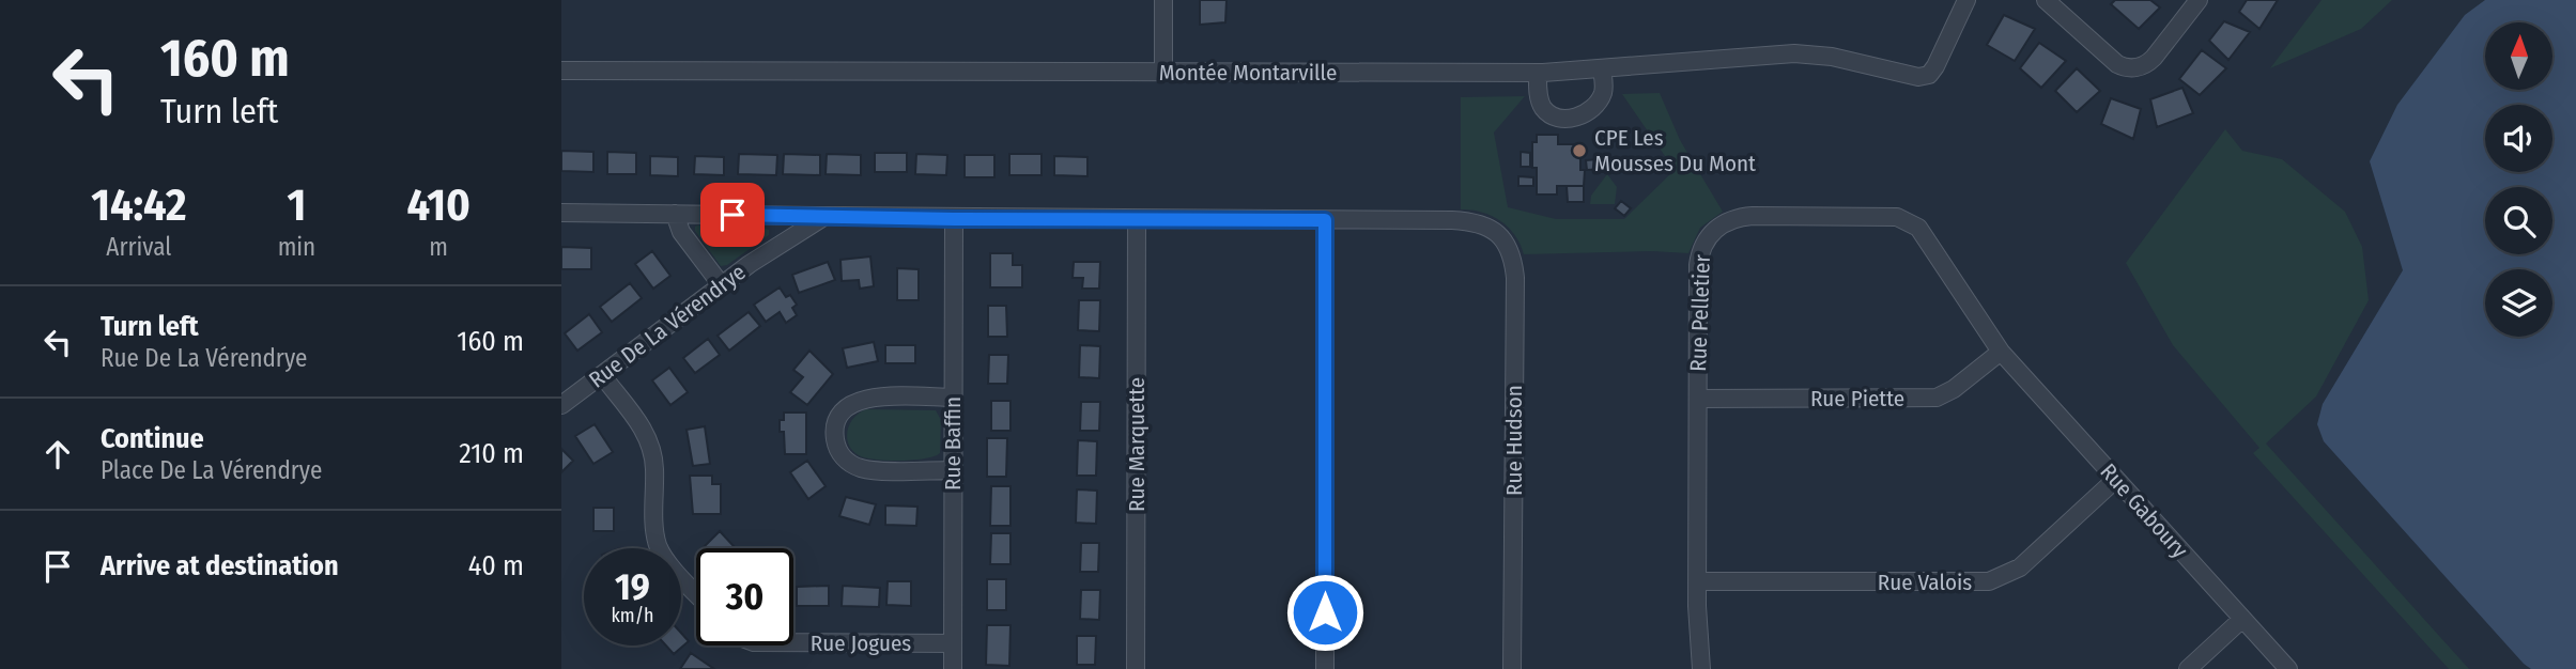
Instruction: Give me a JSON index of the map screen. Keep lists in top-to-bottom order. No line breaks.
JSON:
{"streets":{"street":["Montée Montarville","Rue Pelletier","Rue De La Vérendrye","Rue Piette","Rue Hudson","Rue Baffin","Rue Marquette","Rue Gaboury","Rue Valois","Rue Jogues"]},"crossings":[["Rue Pelletier","Rue Piette"],["Rue Pelletier","Rue Gaboury"],["Rue Pelletier","Rue Valois"],["Rue Piette","Rue Gaboury"],["Rue Baffin","Rue Jogues"],["Rue Gaboury","Rue Valois"]],"places":["CPE Les Mousses Du Mont"],"north":"top","page":{"turn":["160 m","Turn left"],"eta":["14:42","Arrival","1","min","410","m"],"list":[{"name":"Turn left","note":"Rue De La Vérendrye","value":"160 m"},{"name":"Continue","note":"Place De La Vérendrye","value":"210 m"},{"name":"Arrive at destination","value":"40 m"}],"speed":"19 km/h","limit":"30"}}
